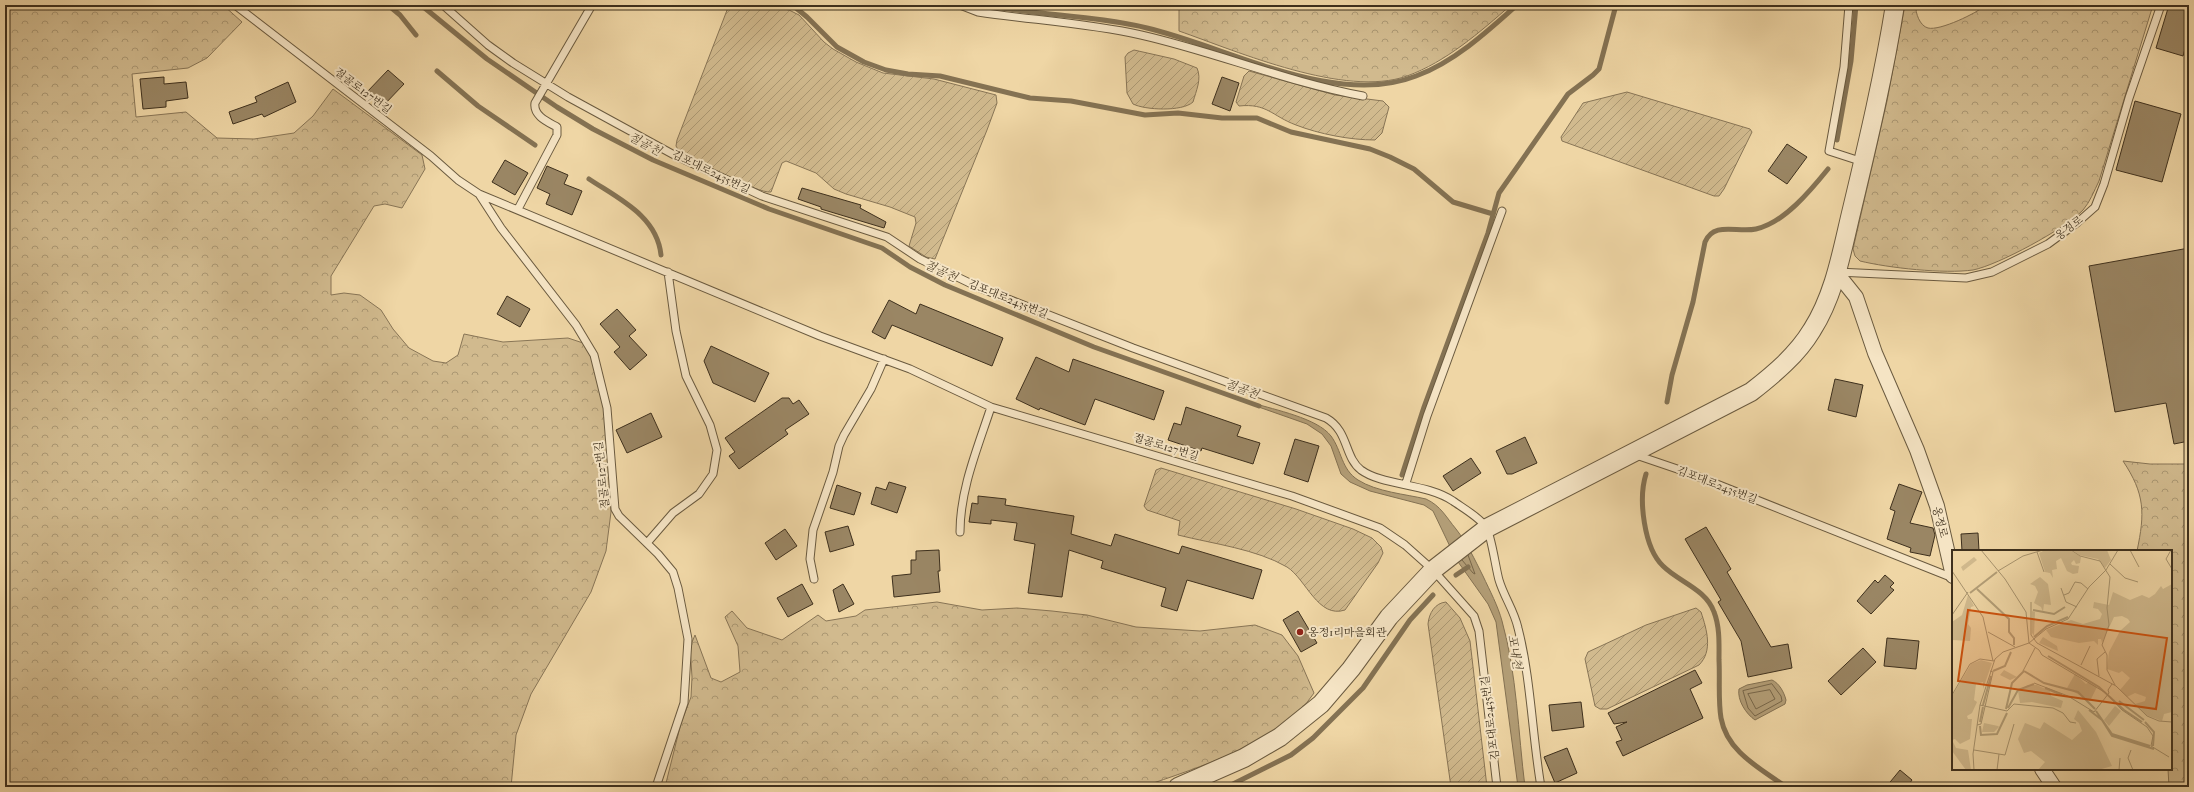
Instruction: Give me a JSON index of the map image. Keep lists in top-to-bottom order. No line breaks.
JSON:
{"streets":{"street":["옹정로"],"lane":["절골로127번길","김포대로2435번길"]},"crossings":[["절골로127번길","김포대로2435번길"]],"water":["절골천","포내천"],"places":["옹정1리마을회관"]}
